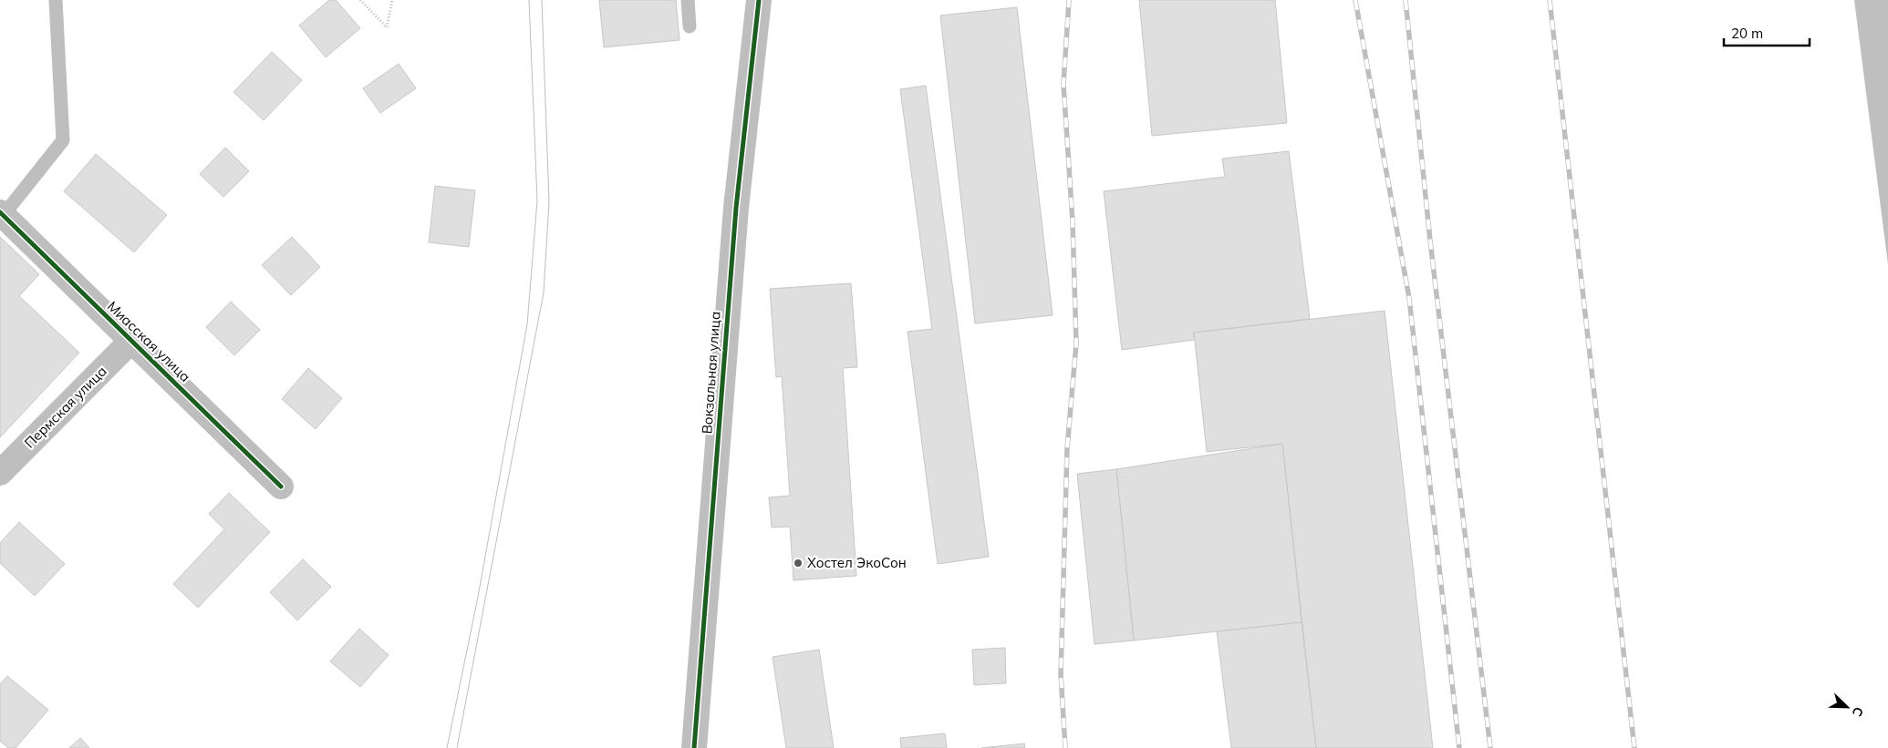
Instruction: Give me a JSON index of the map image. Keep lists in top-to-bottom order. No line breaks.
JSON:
{"streets":{"street":["Миасская улица","Вокзальная улица","Пермская улица"]},"crossings":[["Миасская улица","Пермская улица"]],"places":["Хостел ЭкоСон"],"scale_bar":"20 m","north":"bottom right"}
